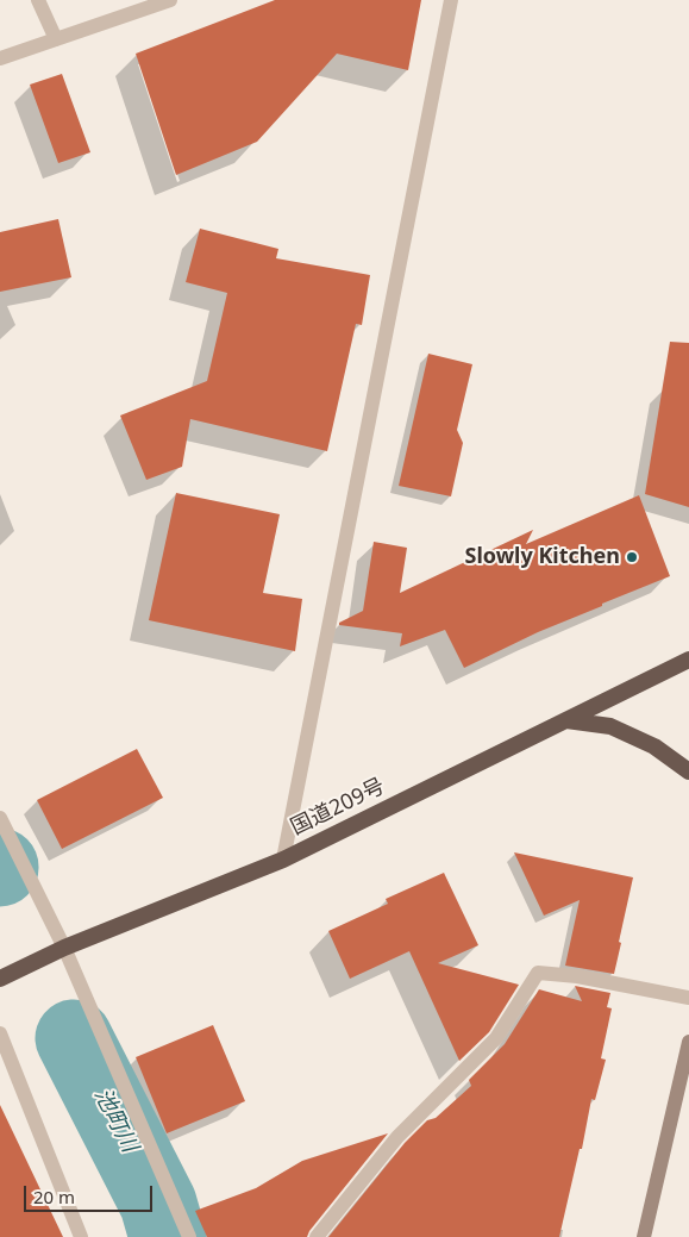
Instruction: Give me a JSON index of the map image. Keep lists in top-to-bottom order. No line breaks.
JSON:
{"streets":{"highway":["国道209号"]},"water":["池町川"],"places":["Slowly Kitchen"],"scale_bar":"20 m"}
